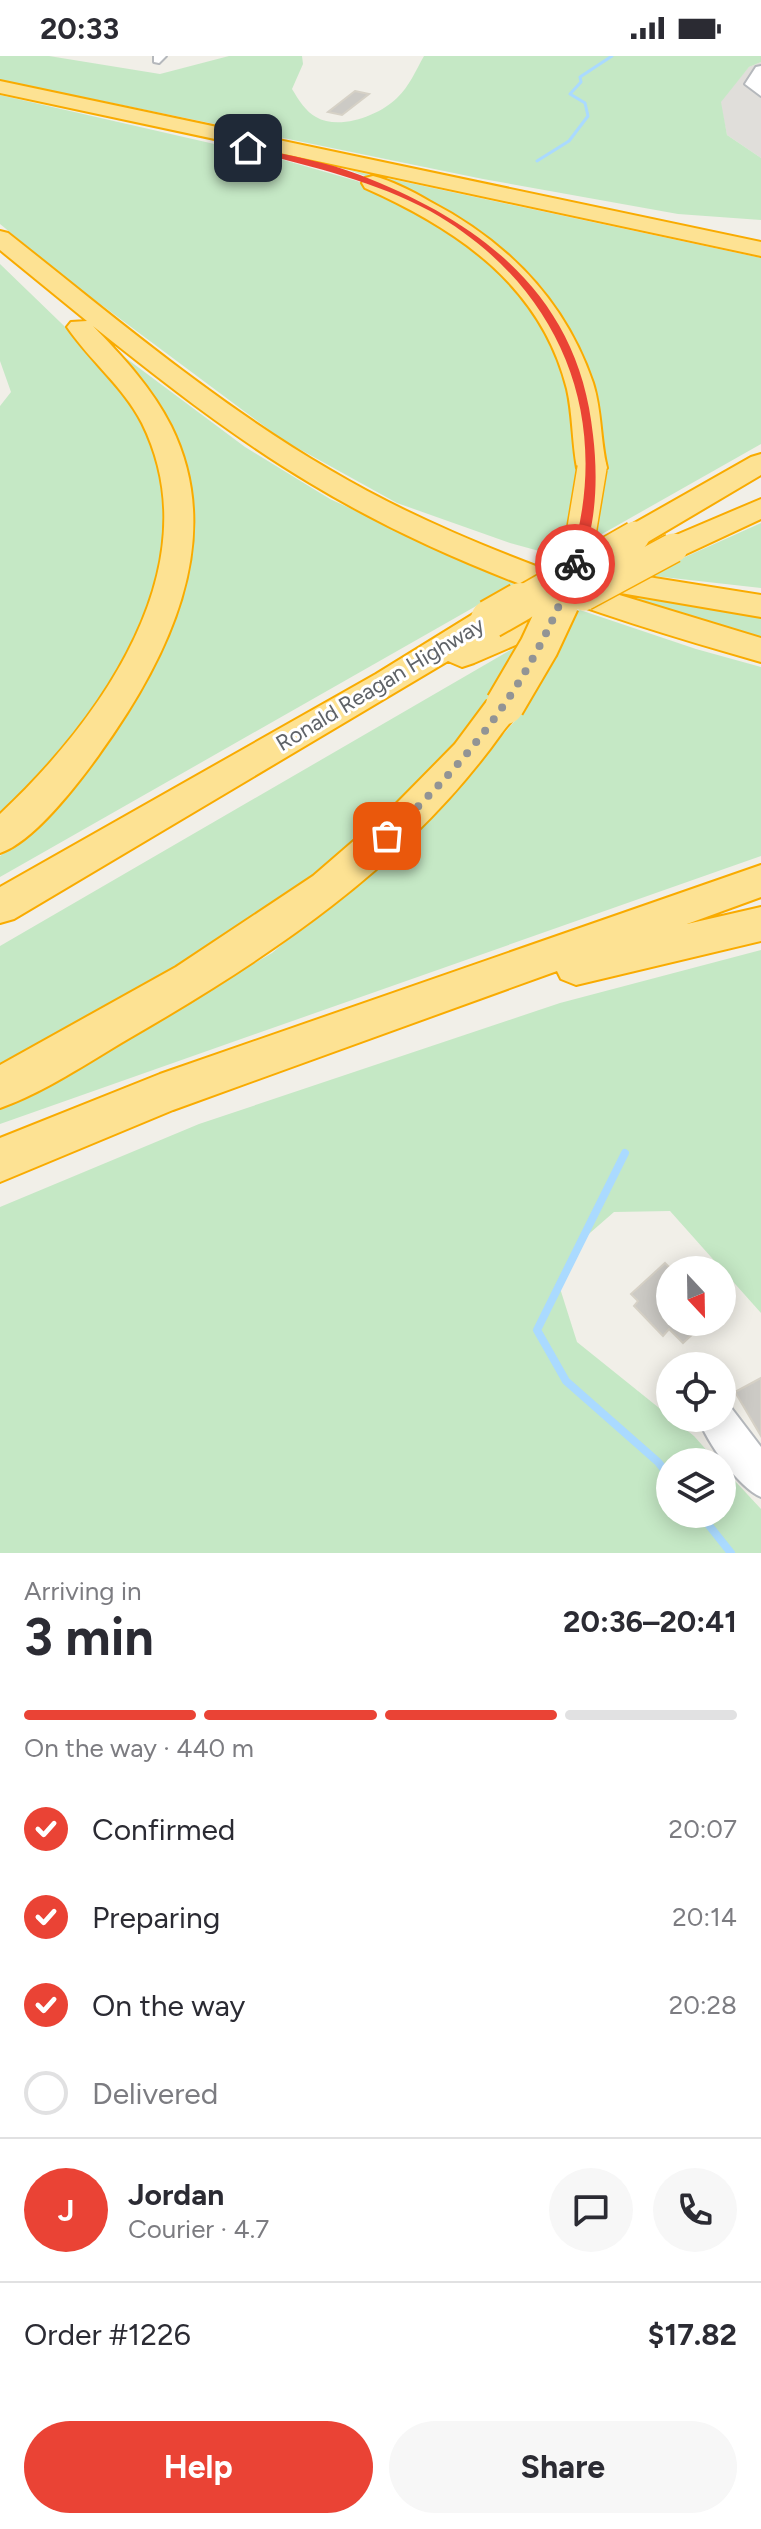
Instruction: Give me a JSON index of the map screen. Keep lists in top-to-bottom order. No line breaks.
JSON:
{"streets":{"highway":["Ronald Reagan Highway"]},"north":"bottom","page":{"status":"20:33","heading":["3 min","Arriving in","20:36–20:41"],"panel":["Jordan","Courier · 4.7","Order #1226","$17.82"],"bar":"On the way · 440 m","list":[["Confirmed","20:07"],["Preparing","20:14"],["On the way","20:28"],"Delivered"],"round":"J","buttons":["Help","Share"]}}
